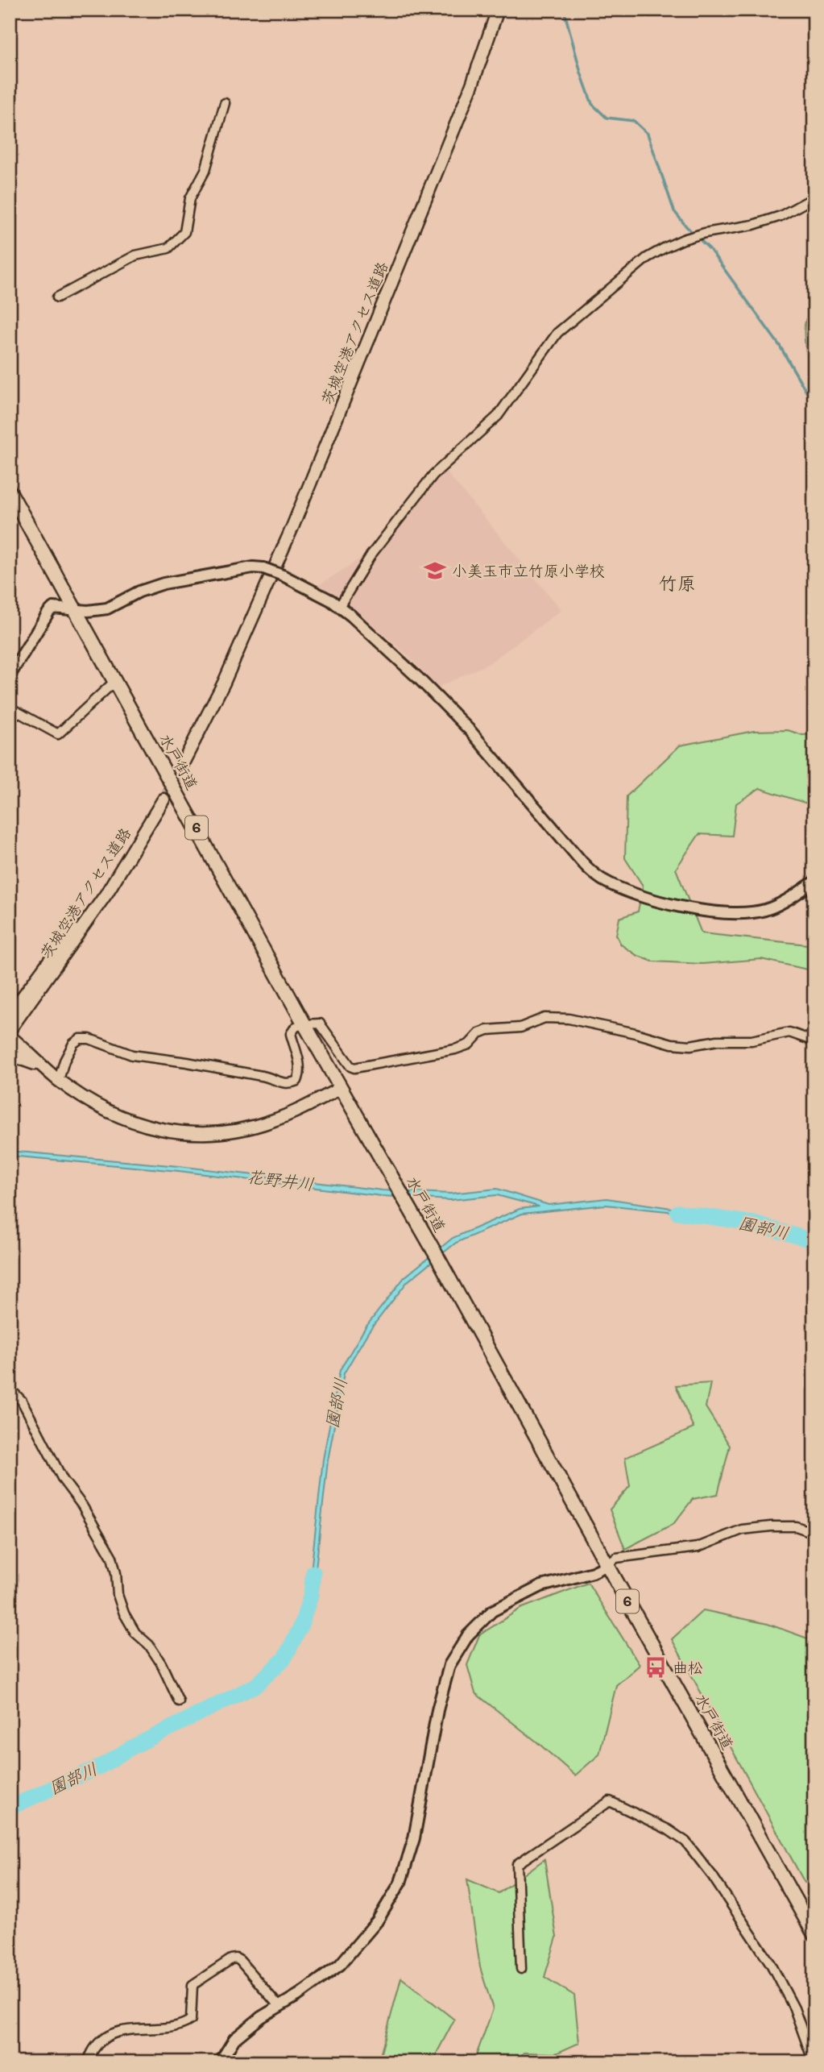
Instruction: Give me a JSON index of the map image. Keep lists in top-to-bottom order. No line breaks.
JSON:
{"streets":{"highway":["水戸街道","6"],"main road":["茨城空港アクセス道路"]},"districts":["竹原"],"water":["花野井川","園部川"],"places":{"school or university":["小美玉市立竹原小学校"],"bus stop":["曲松"]}}
